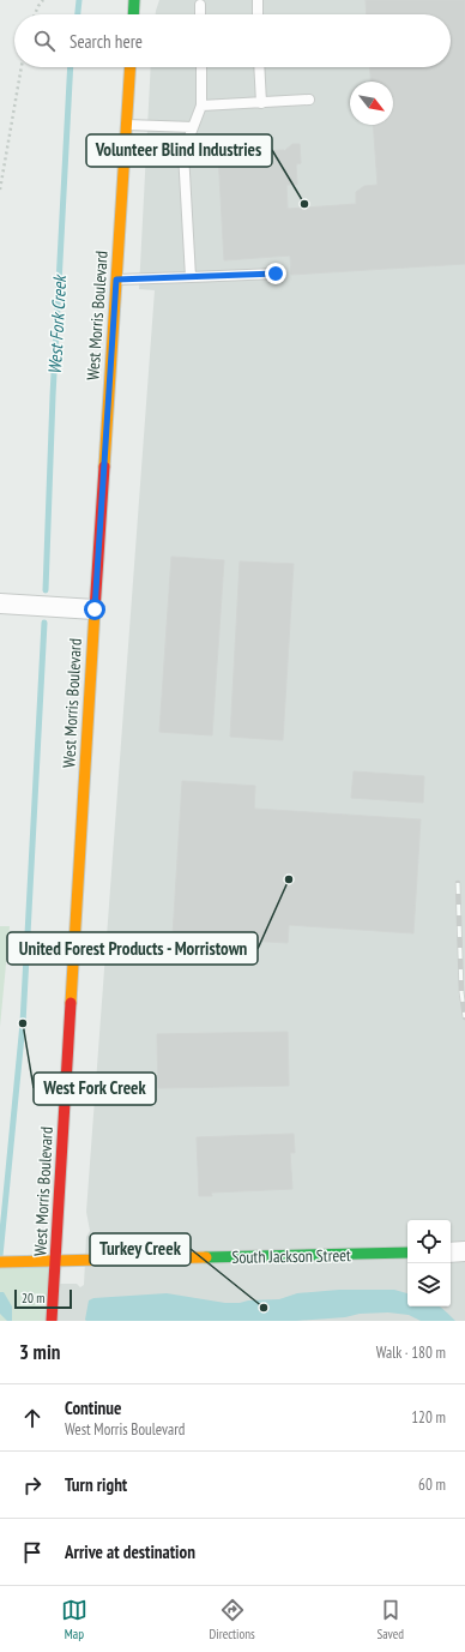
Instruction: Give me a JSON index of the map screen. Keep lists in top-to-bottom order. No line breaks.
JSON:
{"streets":{"main road":["West Morris Boulevard","South Jackson Street"]},"crossings":[["West Morris Boulevard","South Jackson Street"]],"water":["West Fork Creek"],"places":["Volunteer Blind Industries","United Forest Products - Morristown","West Fork Creek","Turkey Creek"],"scale_bar":"20 m","north":"bottom right","page":{"search":"Search here","scale":"20 m","heading":["3 min","Walk · 180 m"],"list":[["Continue","West Morris Boulevard","120 m"],["Turn right","60 m"],"Arrive at destination"],"nav":["Map","Directions","Saved"]}}
